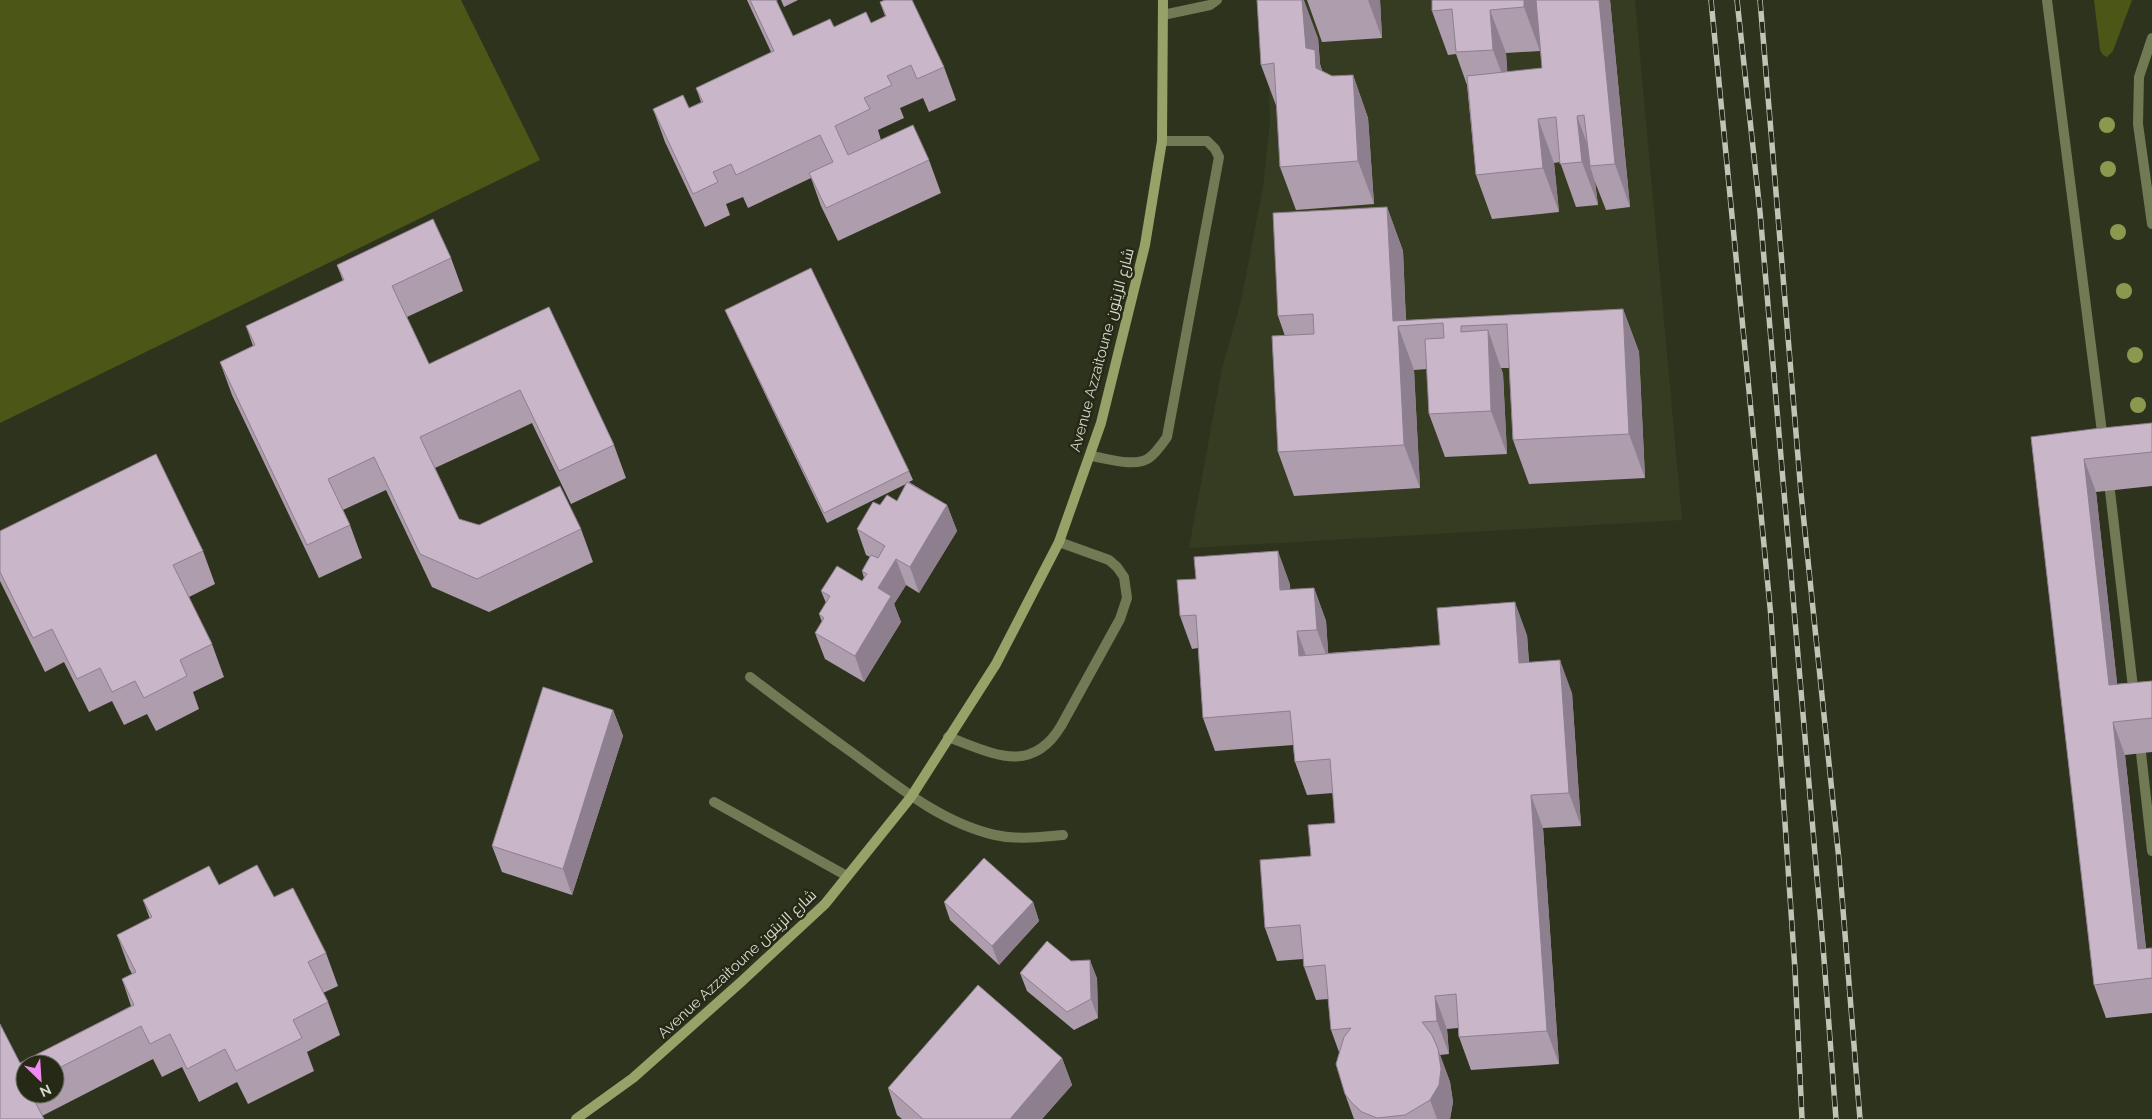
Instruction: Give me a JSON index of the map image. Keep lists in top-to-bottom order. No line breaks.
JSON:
{"streets":{"street":["Avenue Azzaitoune شارع الزيتون"]},"north":"bottom right"}
